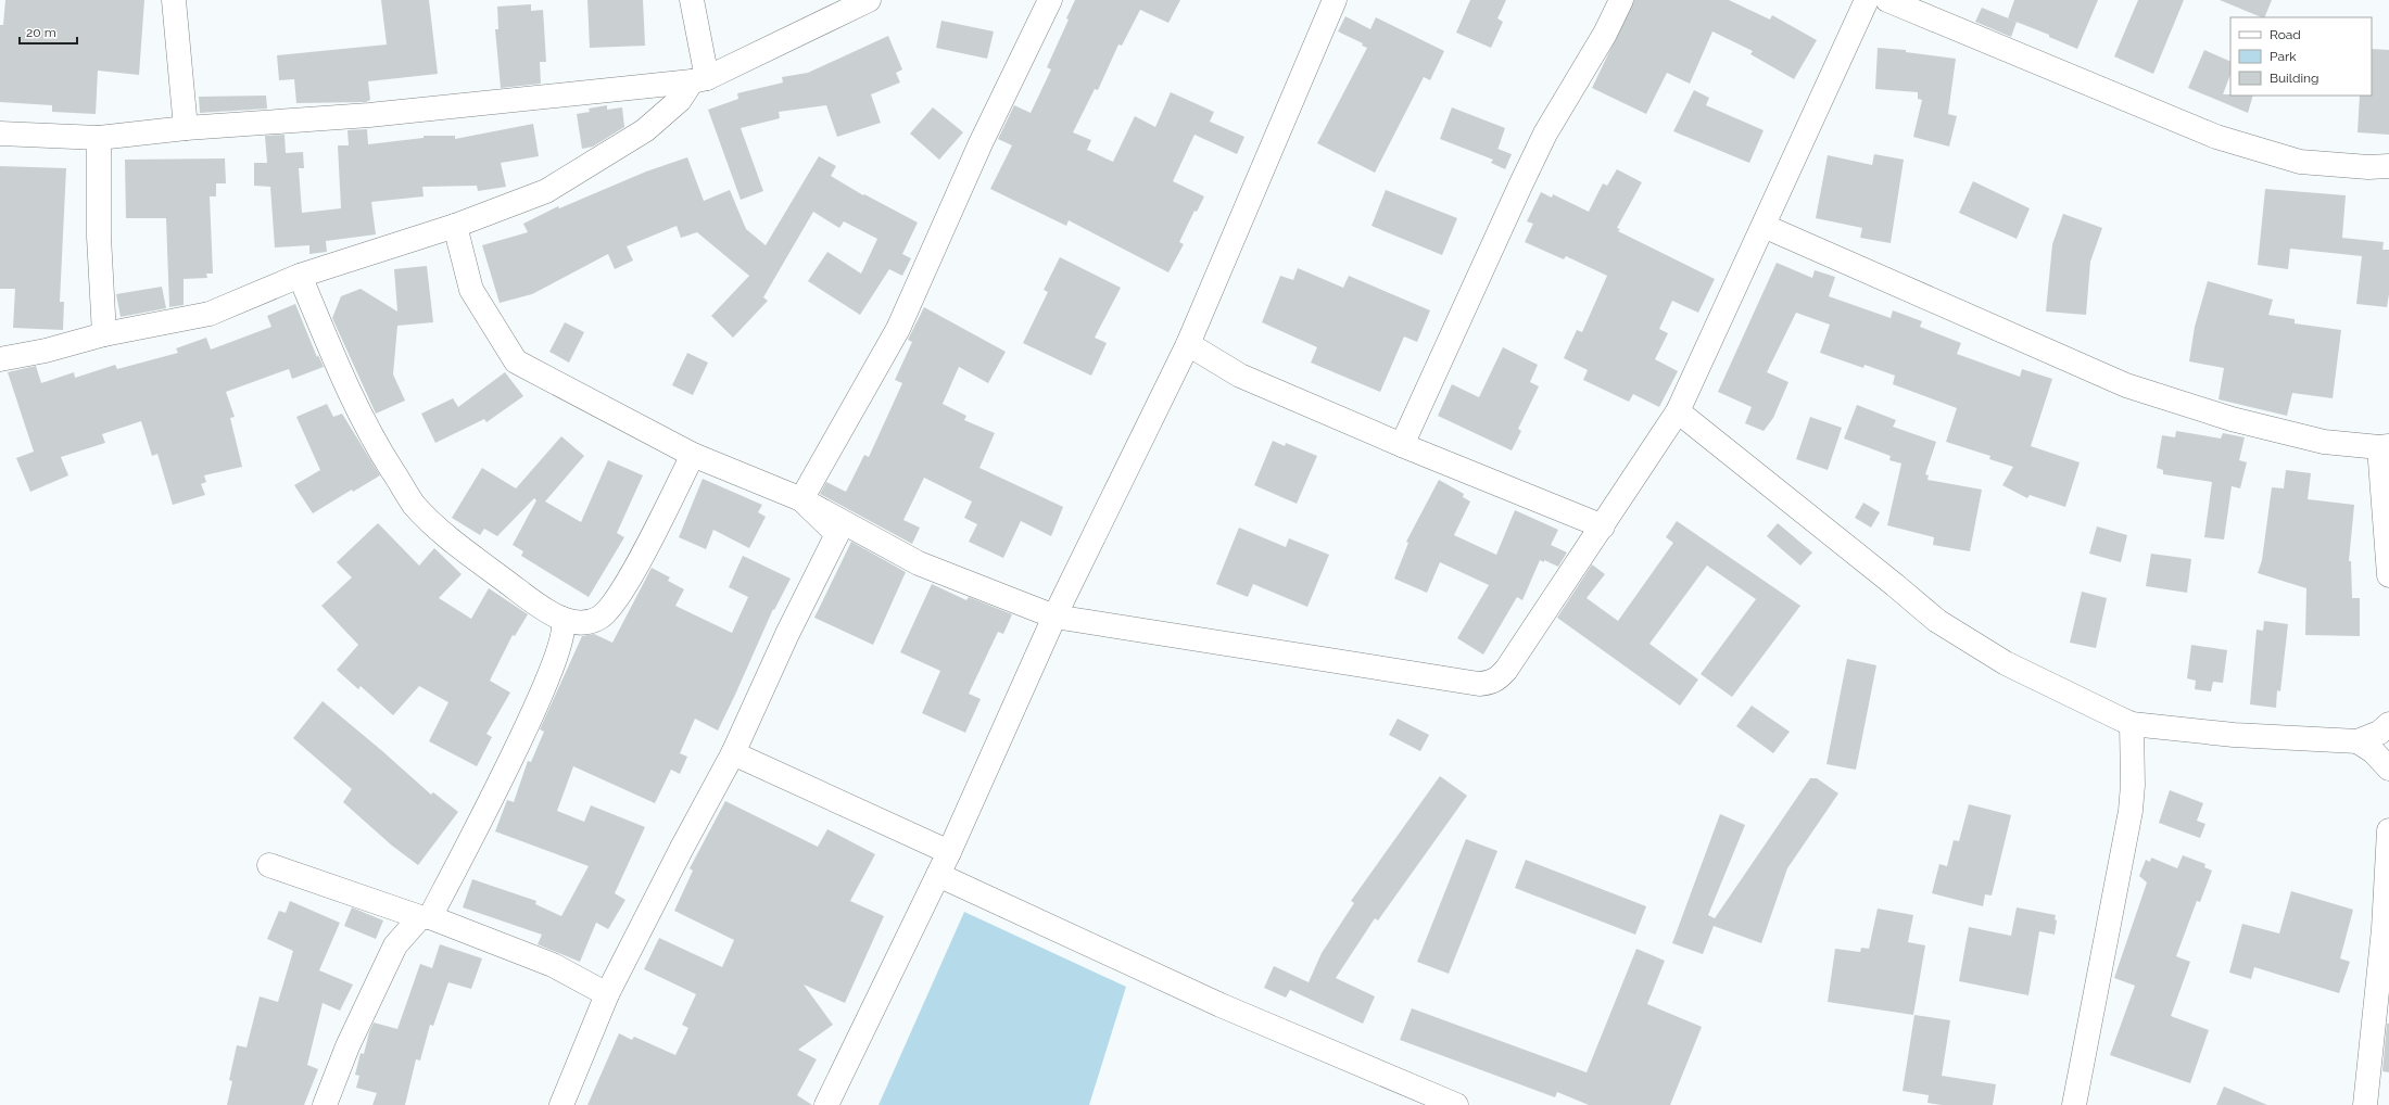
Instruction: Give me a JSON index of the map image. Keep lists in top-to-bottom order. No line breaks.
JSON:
{"legend":["Road","Park","Building"],"scale_bar":"20 m"}
